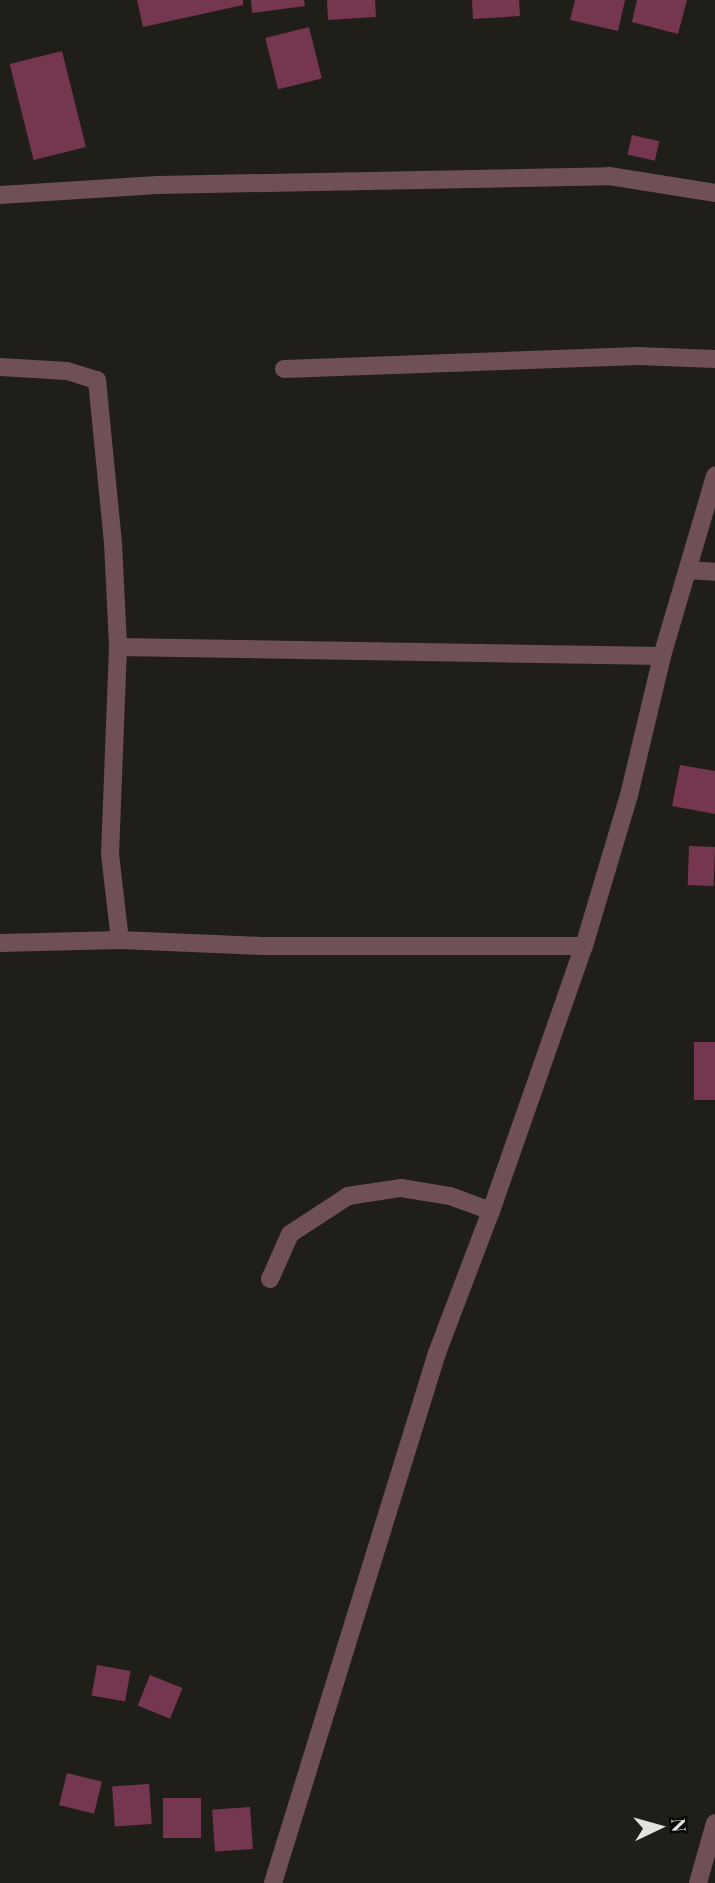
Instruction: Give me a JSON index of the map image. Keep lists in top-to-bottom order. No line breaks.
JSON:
{"north":"right"}
